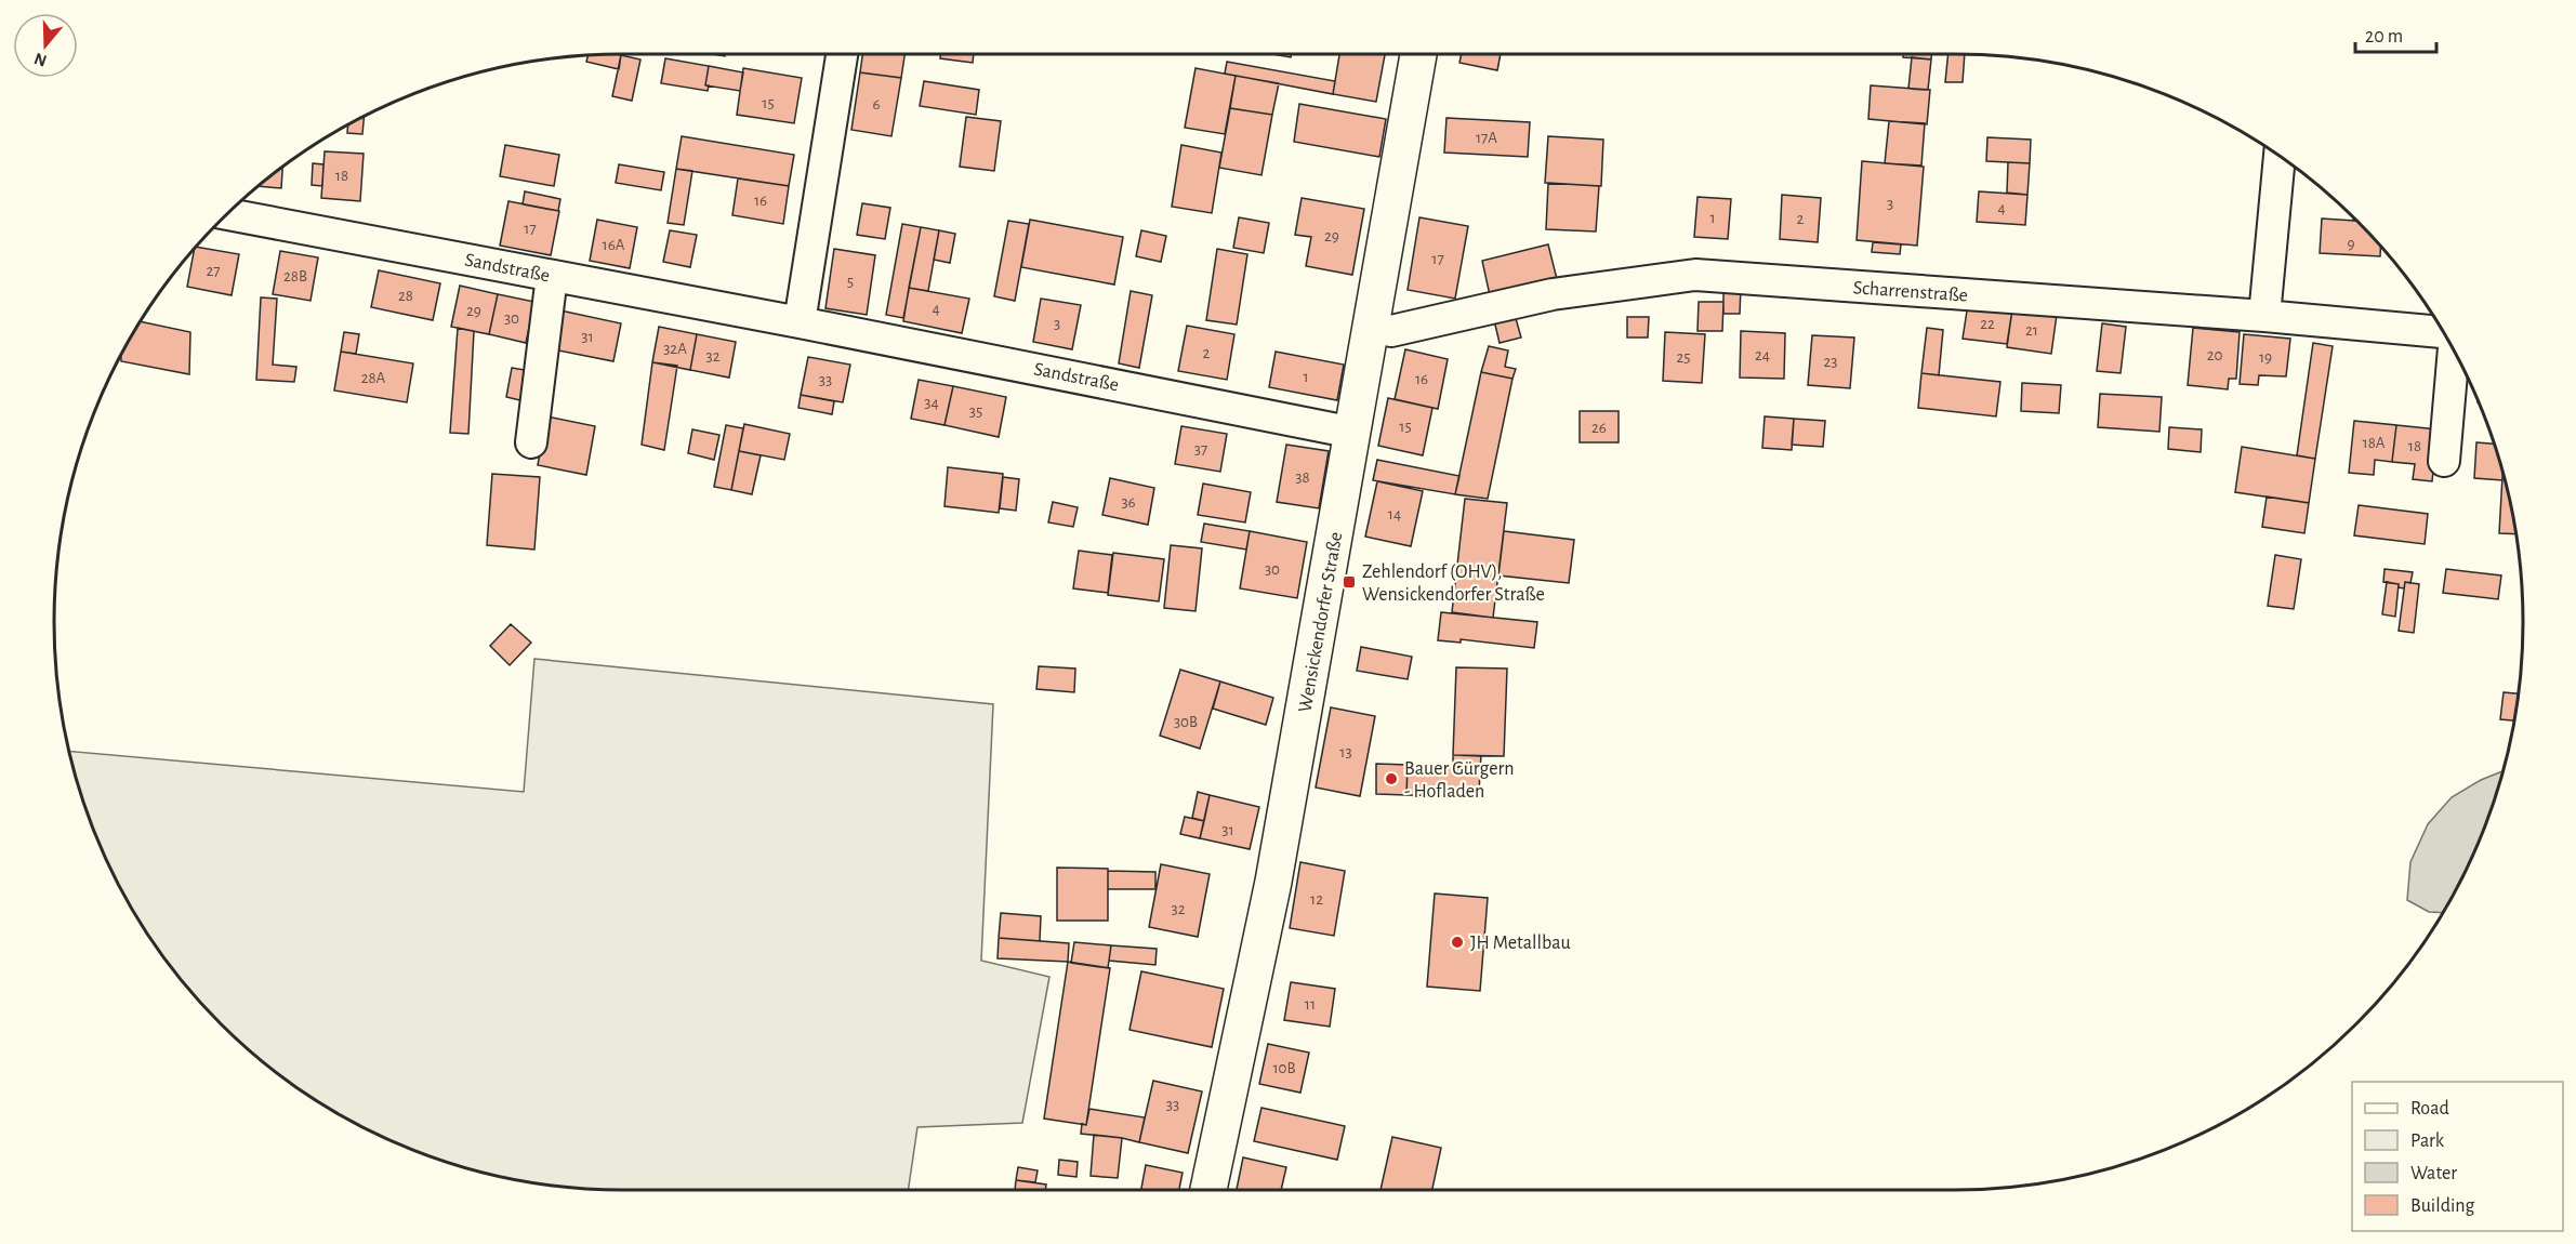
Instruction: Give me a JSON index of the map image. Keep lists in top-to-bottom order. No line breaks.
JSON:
{"streets":{"main road":["Wensickendorfer Straße"],"street":["Sandstraße","Scharrenstraße"]},"crossings":[["Sandstraße","Wensickendorfer Straße"],["Scharrenstraße","Wensickendorfer Straße"]],"places":{"transit":["Zehlendorf (OHV), Wensickendorfer Straße"],"other":["Bauer Gürgern - Hofladen","JH Metallbau"]},"house_numbers":["15","6","17A","18","16","3","4","1","2","17","29","9","16A","17","27","28B","5","28","4","29","30","3","22","21","31","32A","2","24","20","32","25","19","23","1","28A","16","33","34","35","15","26","18A","18","37","38","36","14","30","30B","13","31","12","32","11","10B","33"],"legend":["Road","Park","Water","Building"],"scale_bar":"20 m","north":"bottom"}
